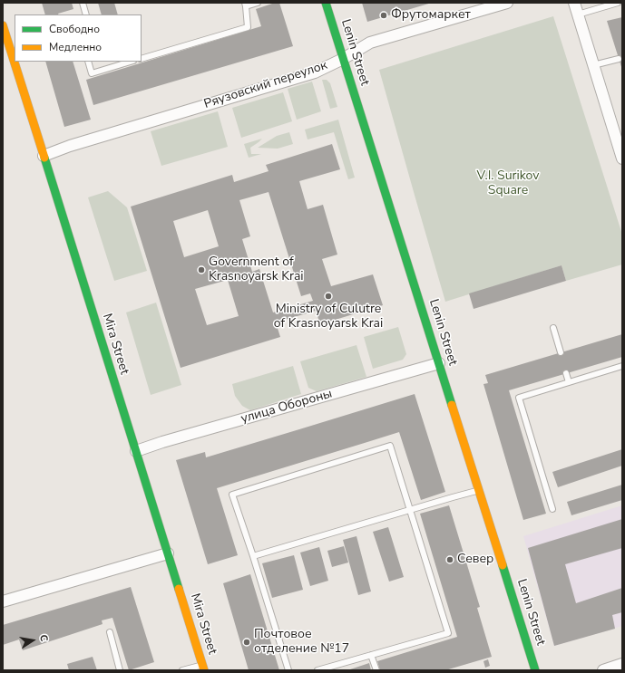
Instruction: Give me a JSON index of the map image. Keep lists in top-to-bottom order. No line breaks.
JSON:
{"streets":{"main road":["Lenin Street","Mira Street"],"street":["Ряузовский переулок","улица Обороны"]},"crossings":[["Lenin Street","Ряузовский переулок"],["Lenin Street","улица Обороны"],["Ряузовский переулок","Mira Street"],["Mira Street","улица Обороны"]],"parks":["V.I. Surikov Square"],"places":["Фрутомаркет","Government of Krasnoyarsk Krai","Ministry of Culutre of Krasnoyarsk Krai","Север","Почтовое отделение №17"],"legend":["Свободно","Медленно"],"north":"right"}
